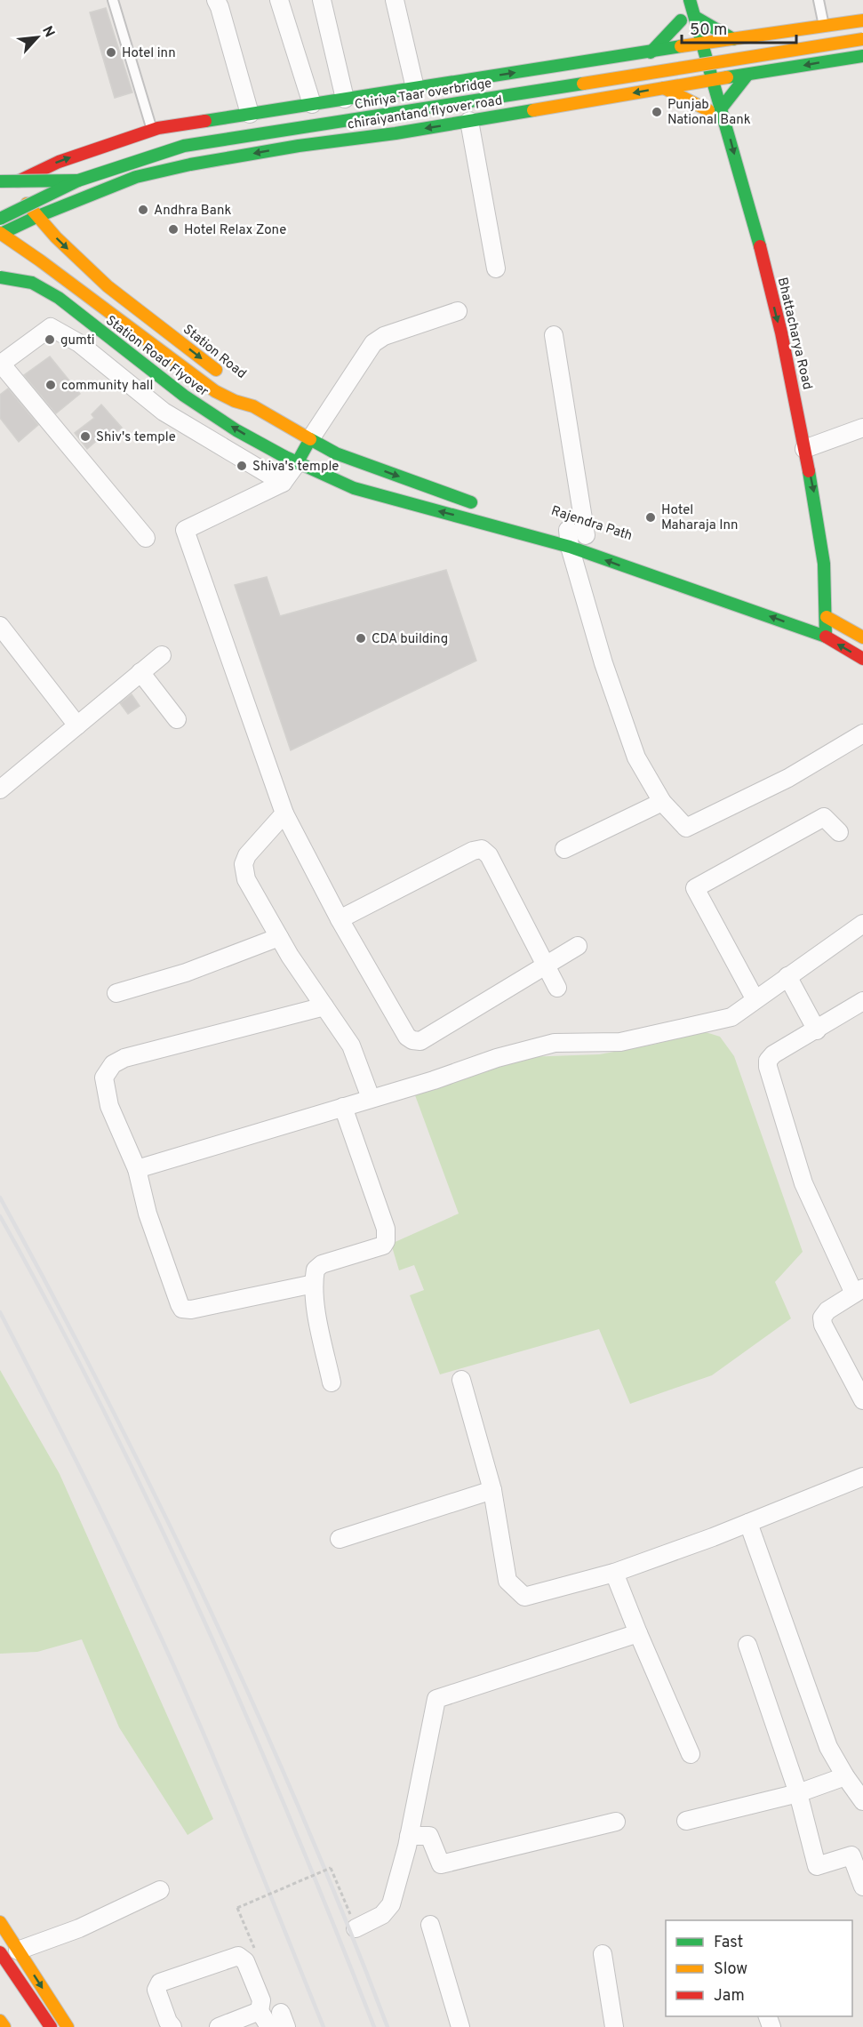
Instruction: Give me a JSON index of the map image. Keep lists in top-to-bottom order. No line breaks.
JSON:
{"streets":{"main road":["Chiriya Taar overbridge","chiraiyantand flyover road","Bhattacharya Road","Station Road","Station Road Flyover","Rajendra Path"]},"crossings":[["chiraiyantand flyover road","Bhattacharya Road"],["chiraiyantand flyover road","Station Road"],["Bhattacharya Road","Rajendra Path"]],"one_way":["Bhattacharya Road","Station Road Flyover"],"places":["Hotel inn","Punjab National Bank","Andhra Bank","Hotel Relax Zone","gumti","community hall","Shiv's temple","Shiva's temple","Hotel Maharaja Inn","CDA building"],"legend":["Fast","Slow","Jam"],"scale_bar":"50 m","north":"top right"}
